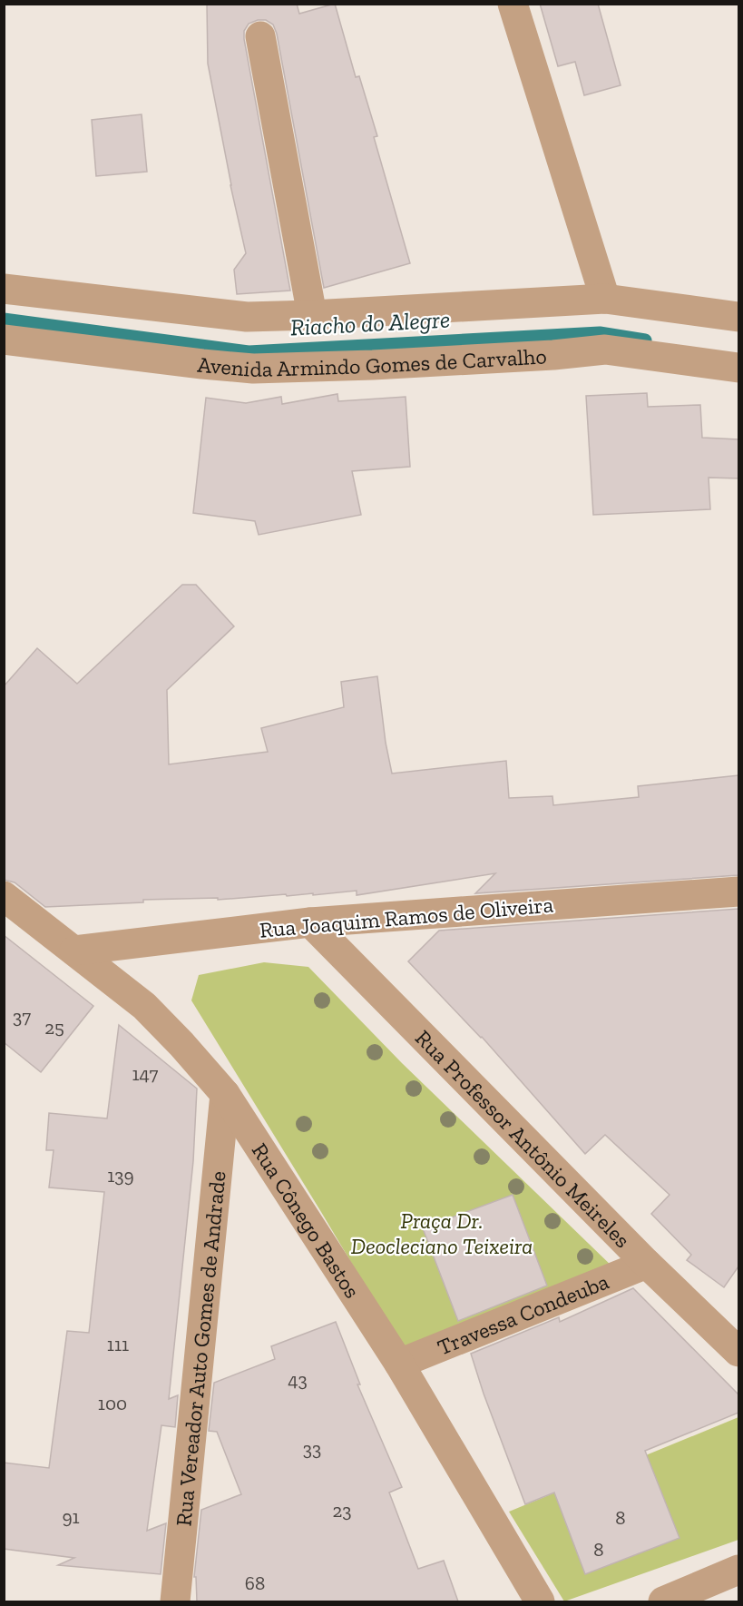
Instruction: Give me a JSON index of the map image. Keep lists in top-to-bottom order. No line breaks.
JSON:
{"streets":{"street":["Avenida Armindo Gomes de Carvalho","Rua Joaquim Ramos de Oliveira","Rua Professor Antônio Meireles","Rua Cônego Bastos","Travessa Condeuba","Rua Vereador Auto Gomes de Andrade"]},"crossings":[["Rua Joaquim Ramos de Oliveira","Rua Professor Antônio Meireles"],["Rua Joaquim Ramos de Oliveira","Rua Cônego Bastos"],["Rua Professor Antônio Meireles","Travessa Condeuba"],["Rua Cônego Bastos","Travessa Condeuba"],["Rua Cônego Bastos","Rua Vereador Auto Gomes de Andrade"]],"water":["Riacho do Alegre"],"parks":["Praça Dr. Deocleciano Teixeira"],"house_numbers":["37","25","147","139","111","43","100","33","23","91","8","8","68"]}
